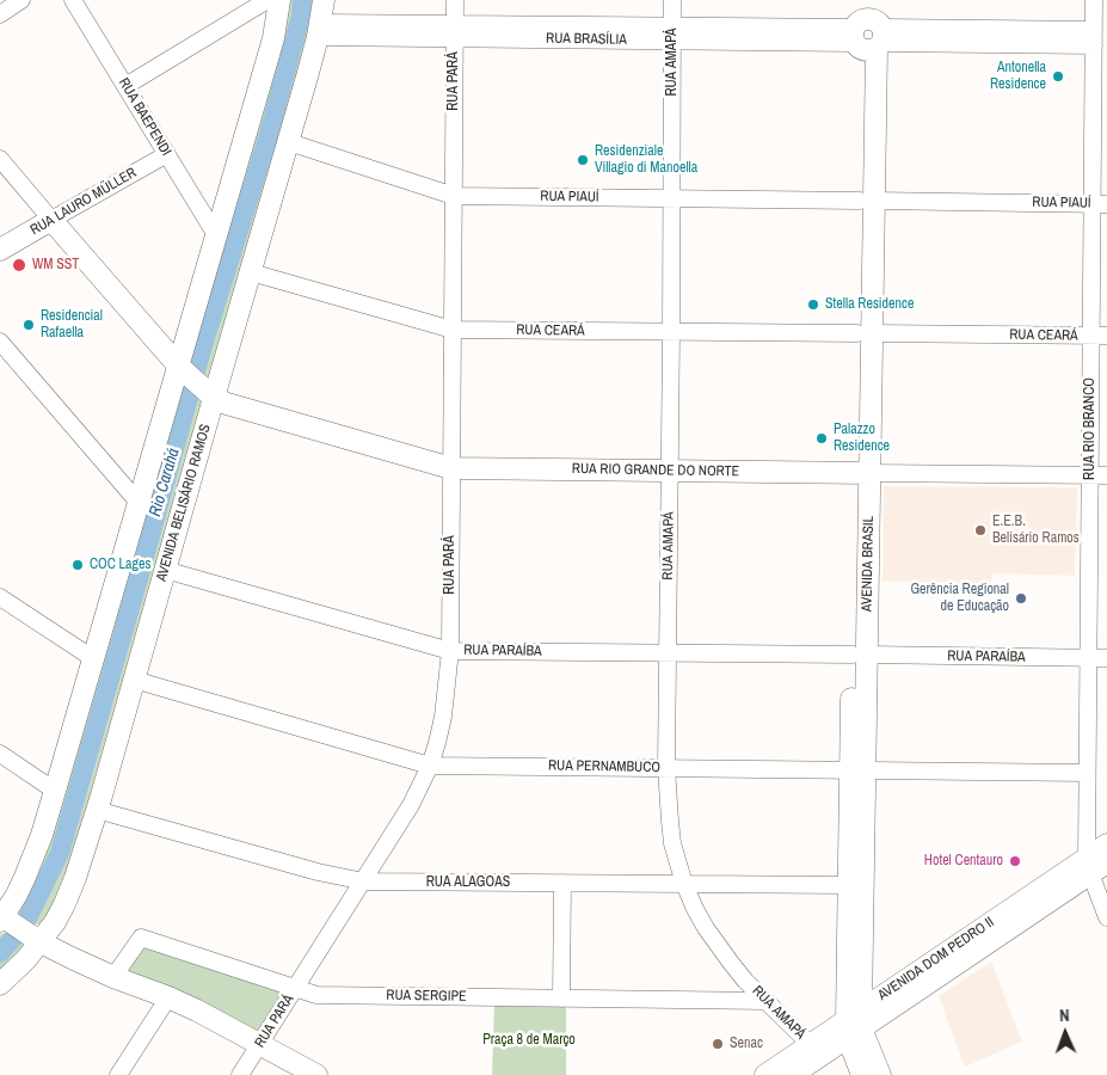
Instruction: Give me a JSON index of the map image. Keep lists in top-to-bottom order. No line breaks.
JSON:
{"streets":{"main road":["RUA LAURO MÜLLER","RUA RIO GRANDE DO NORTE","AVENIDA BELISÁRIO RAMOS","AVENIDA BRASIL","AVENIDA DOM PEDRO II"],"street":["RUA BRASÍLIA","RUA AMAPÁ","RUA PARÁ","RUA BAEPENDI","RUA PIAUÍ","RUA CEARÁ","RUA RIO BRANCO","RUA PARAÍBA","RUA PERNAMBUCO","RUA ALAGOAS","RUA SERGIPE"]},"crossings":[["RUA BRASÍLIA","RUA AMAPÁ"],["RUA BRASÍLIA","RUA PARÁ"],["RUA BRASÍLIA","RUA RIO BRANCO"],["RUA BRASÍLIA","AVENIDA BELISÁRIO RAMOS"],["RUA BRASÍLIA","AVENIDA BRASIL"],["RUA AMAPÁ","RUA PIAUÍ"],["RUA AMAPÁ","RUA CEARÁ"],["RUA AMAPÁ","RUA RIO GRANDE DO NORTE"],["RUA AMAPÁ","RUA PARAÍBA"],["RUA AMAPÁ","RUA PERNAMBUCO"],["RUA AMAPÁ","RUA ALAGOAS"],["RUA AMAPÁ","AVENIDA DOM PEDRO II"],["RUA AMAPÁ","RUA SERGIPE"],["RUA PARÁ","RUA PIAUÍ"],["RUA PARÁ","RUA CEARÁ"],["RUA PARÁ","RUA RIO GRANDE DO NORTE"],["RUA PARÁ","RUA PARAÍBA"],["RUA PARÁ","RUA PERNAMBUCO"],["RUA PARÁ","RUA ALAGOAS"],["RUA PARÁ","RUA SERGIPE"],["RUA BAEPENDI","RUA LAURO MÜLLER"],["RUA PIAUÍ","RUA RIO BRANCO"],["RUA PIAUÍ","AVENIDA BELISÁRIO RAMOS"],["RUA PIAUÍ","AVENIDA BRASIL"],["RUA LAURO MÜLLER","RUA RIO GRANDE DO NORTE"],["RUA CEARÁ","RUA RIO BRANCO"],["RUA CEARÁ","AVENIDA BELISÁRIO RAMOS"],["RUA CEARÁ","AVENIDA BRASIL"],["RUA RIO BRANCO","RUA RIO GRANDE DO NORTE"],["RUA RIO BRANCO","RUA PARAÍBA"],["RUA RIO BRANCO","RUA PERNAMBUCO"],["RUA RIO BRANCO","AVENIDA DOM PEDRO II"],["RUA RIO GRANDE DO NORTE","AVENIDA BELISÁRIO RAMOS"],["RUA RIO GRANDE DO NORTE","AVENIDA BRASIL"],["AVENIDA BELISÁRIO RAMOS","RUA PARAÍBA"],["AVENIDA BELISÁRIO RAMOS","RUA PERNAMBUCO"],["AVENIDA BELISÁRIO RAMOS","RUA ALAGOAS"],["AVENIDA BRASIL","RUA PARAÍBA"],["AVENIDA BRASIL","RUA PERNAMBUCO"],["AVENIDA BRASIL","RUA ALAGOAS"],["AVENIDA BRASIL","AVENIDA DOM PEDRO II"]],"water":["Rio Carahá"],"parks":["Praça 8 de Março"],"places":["Antonella Residence","Residenziale Villagio di Manoella","WM SST","Stella Residence","Residencial Rafaella","Palazzo Residence","E.E.B. Belisário Ramos","COC Lages","Gerência Regional de Educação","Hotel Centauro","Senac"],"north":"top"}
